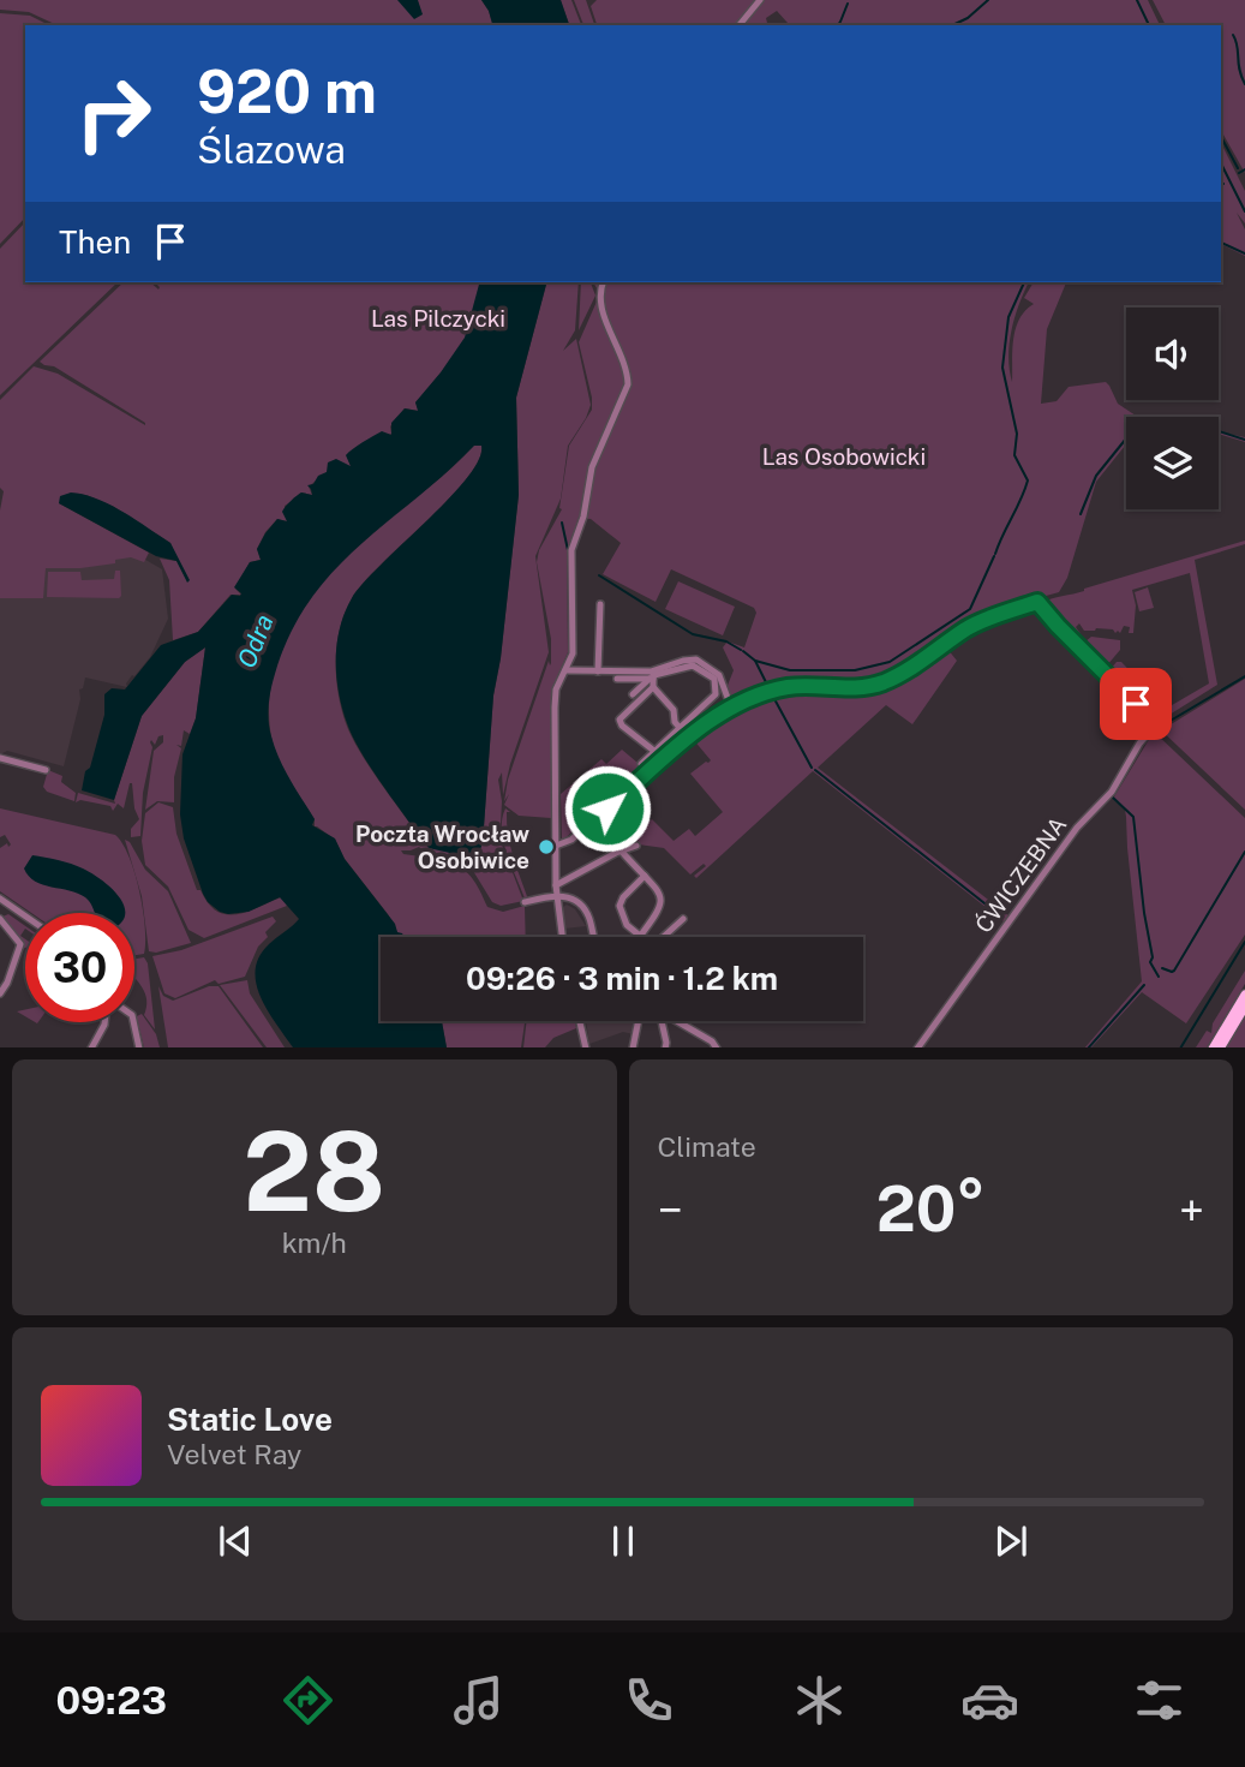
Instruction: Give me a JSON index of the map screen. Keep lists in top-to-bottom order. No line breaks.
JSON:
{"streets":{"street":["ĆWICZEBNA"]},"water":["Odra"],"parks":["Las Pilczycki","Las Osobowicki"],"places":["Poczta Wrocław Osobiwice"],"page":{"turn":["920 m","Ślazowa"],"then":"Then","limit":"30","trip":"09:26 · 3 min · 1.2 km","tile":[["28","km/h"],"Climate"],"heat":["−","20°","+"],"song":["Static Love","Velvet Ray"],"tabs":"09:23"}}
